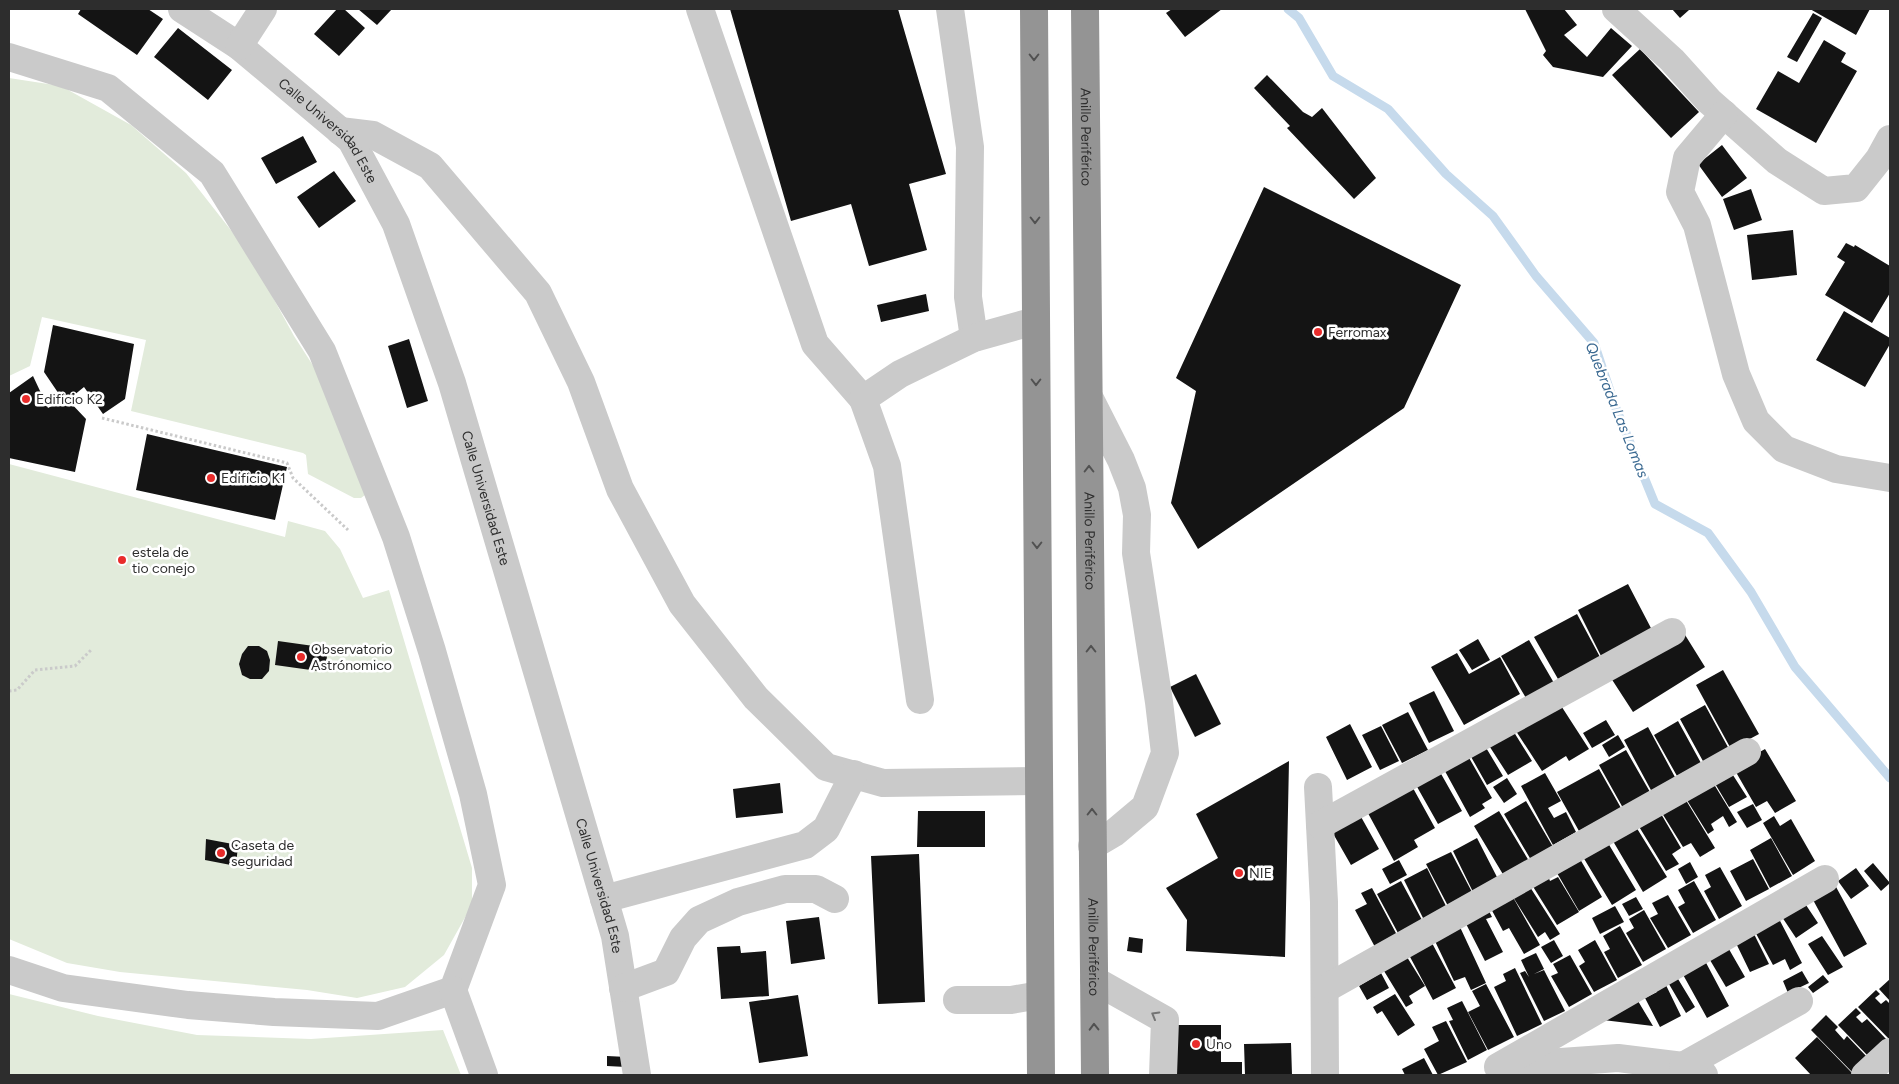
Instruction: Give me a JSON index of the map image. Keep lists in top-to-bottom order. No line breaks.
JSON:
{"streets":{"highway":["Anillo Periférico"],"street":["Calle Universidad Este"]},"water":["Quebrada Las Lomas"],"places":["Ferromax","Edificio K2","Edificio K1","estela de tio conejo","Observatorio Astrónomico","Caseta de seguridad","NIE","Uno"]}
